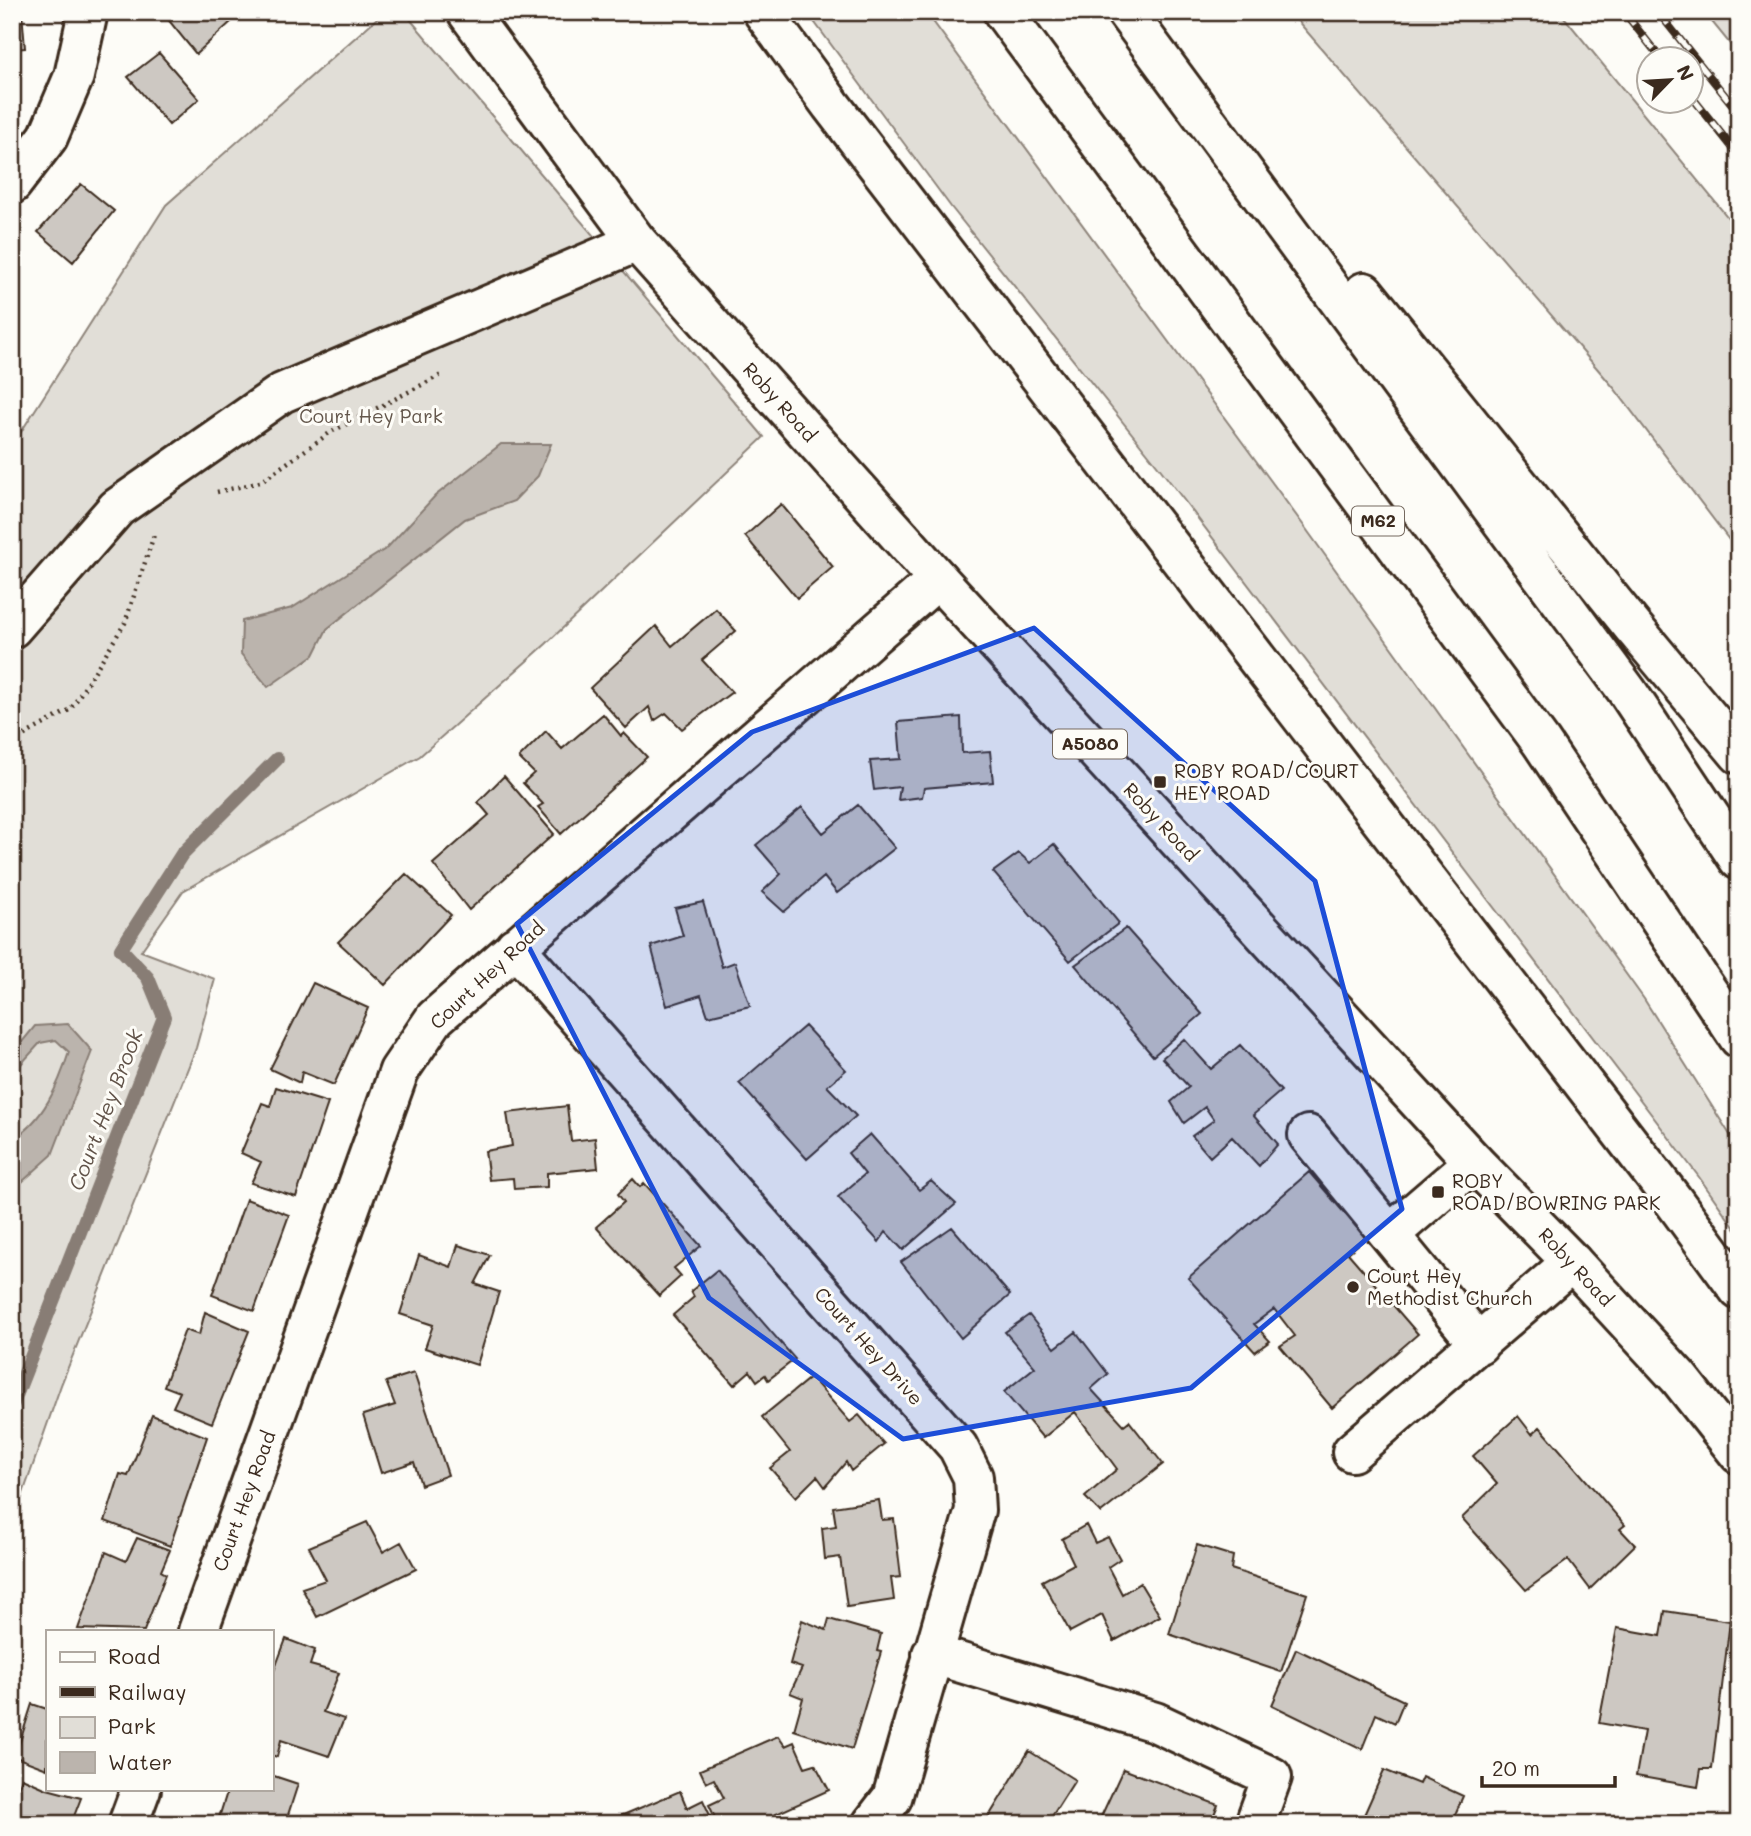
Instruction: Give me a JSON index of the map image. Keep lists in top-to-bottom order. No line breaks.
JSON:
{"streets":{"main road":["Roby Road","M62","A5080","Court Hey Road","Court Hey Drive"]},"crossings":[["Roby Road","Court Hey Road"],["Court Hey Road","Court Hey Drive"]],"water":["Court Hey Brook"],"parks":["Court Hey Park"],"places":{"transit":["ROBY ROAD/COURT HEY ROAD","ROBY ROAD/BOWRING PARK"],"other":["Court Hey Methodist Church"]},"legend":["Road","Railway","Park","Water"],"scale_bar":"20 m","north":"top right"}
